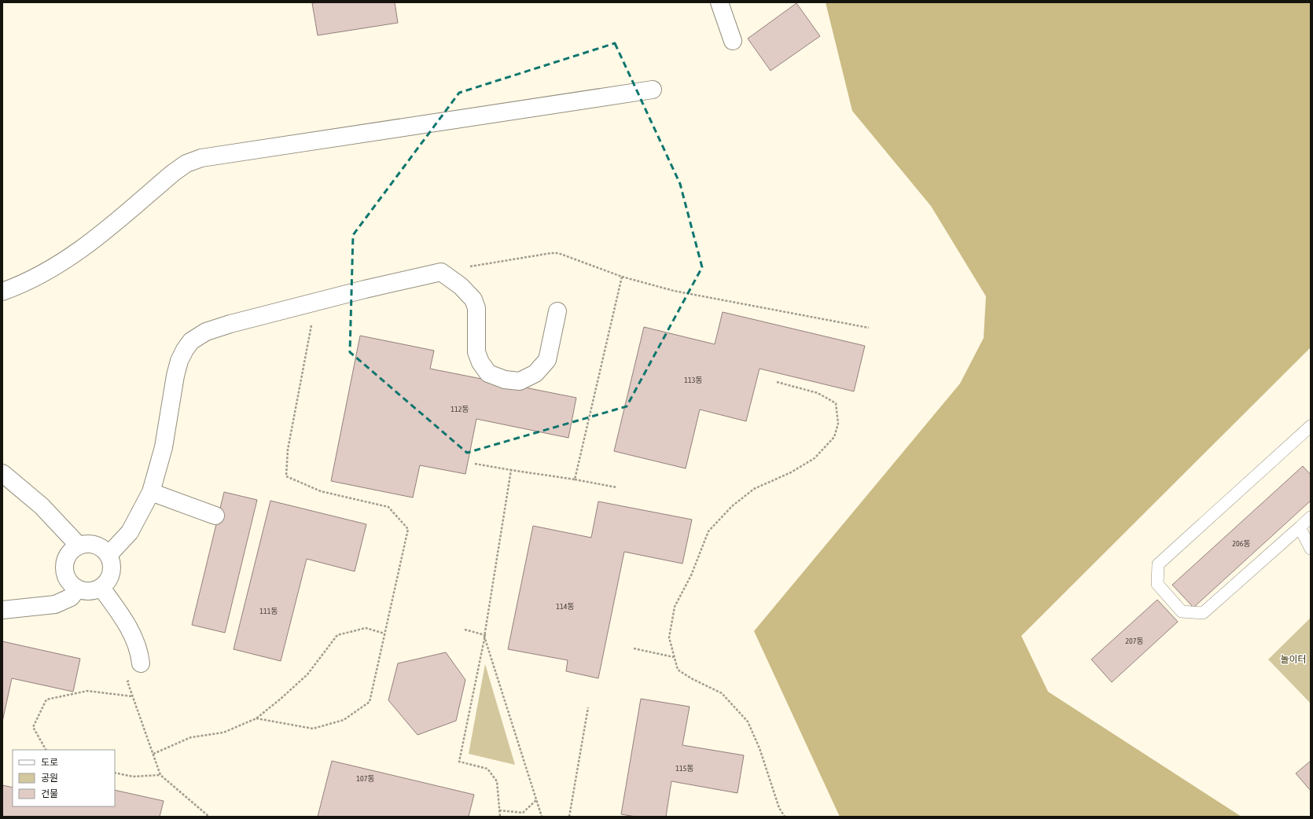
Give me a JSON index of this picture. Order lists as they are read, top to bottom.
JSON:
{
  "parks": ["놀이터"],
  "house_numbers": [
    "113동",
    "112동",
    "206동",
    "114동",
    "111동",
    "207동",
    "115동",
    "107동"
  ],
  "legend": ["도로", "공원", "건물"]
}
